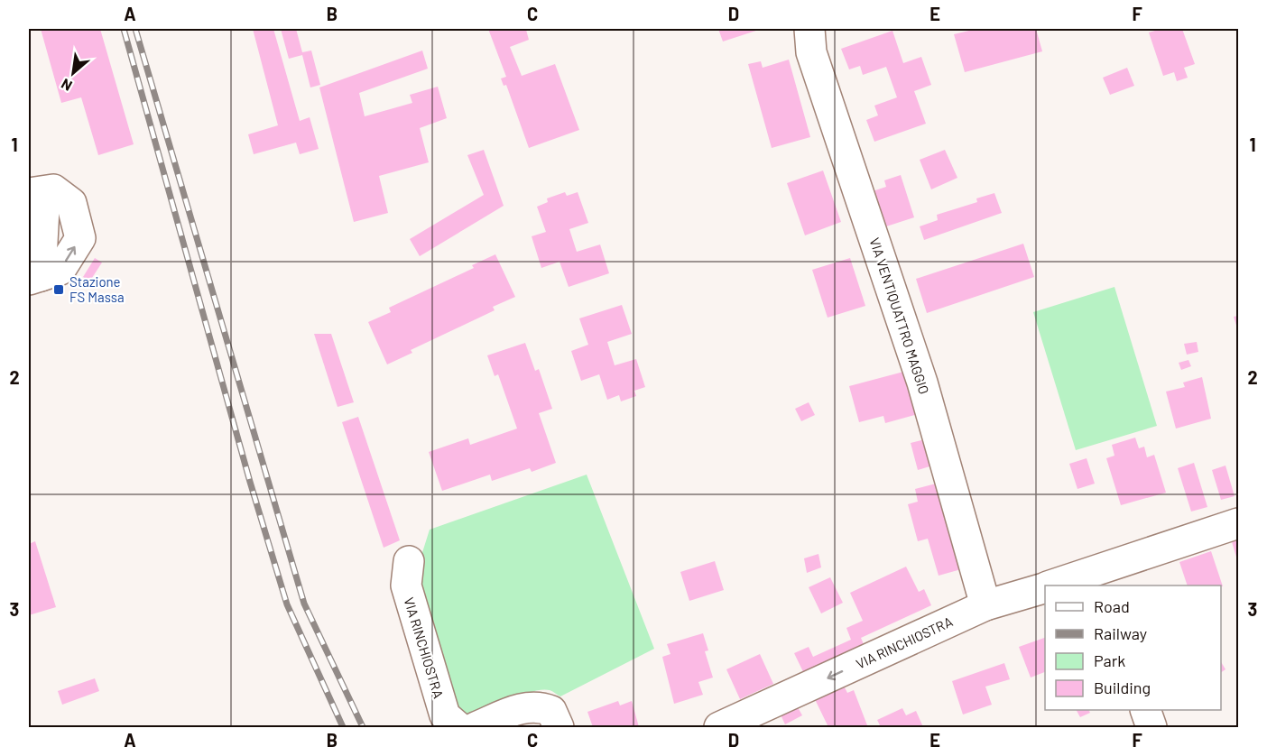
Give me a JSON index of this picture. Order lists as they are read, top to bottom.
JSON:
{
  "streets": {
    "street": ["VIA VENTIQUATTRO MAGGIO", "VIA RINCHIOSTRA"]
  },
  "crossings": [
    ["VIA VENTIQUATTRO MAGGIO", "VIA RINCHIOSTRA"]
  ],
  "places": {
    "transit": ["Stazione FS Massa"]
  },
  "legend": [
    "Road",
    "Railway",
    "Park",
    "Building"
  ],
  "north": "bottom left",
  "grid": {
    "columns": [
      "A",
      "B",
      "C",
      "D",
      "E",
      "F"
    ],
    "rows": ["1", "2", "3"]
  }
}
